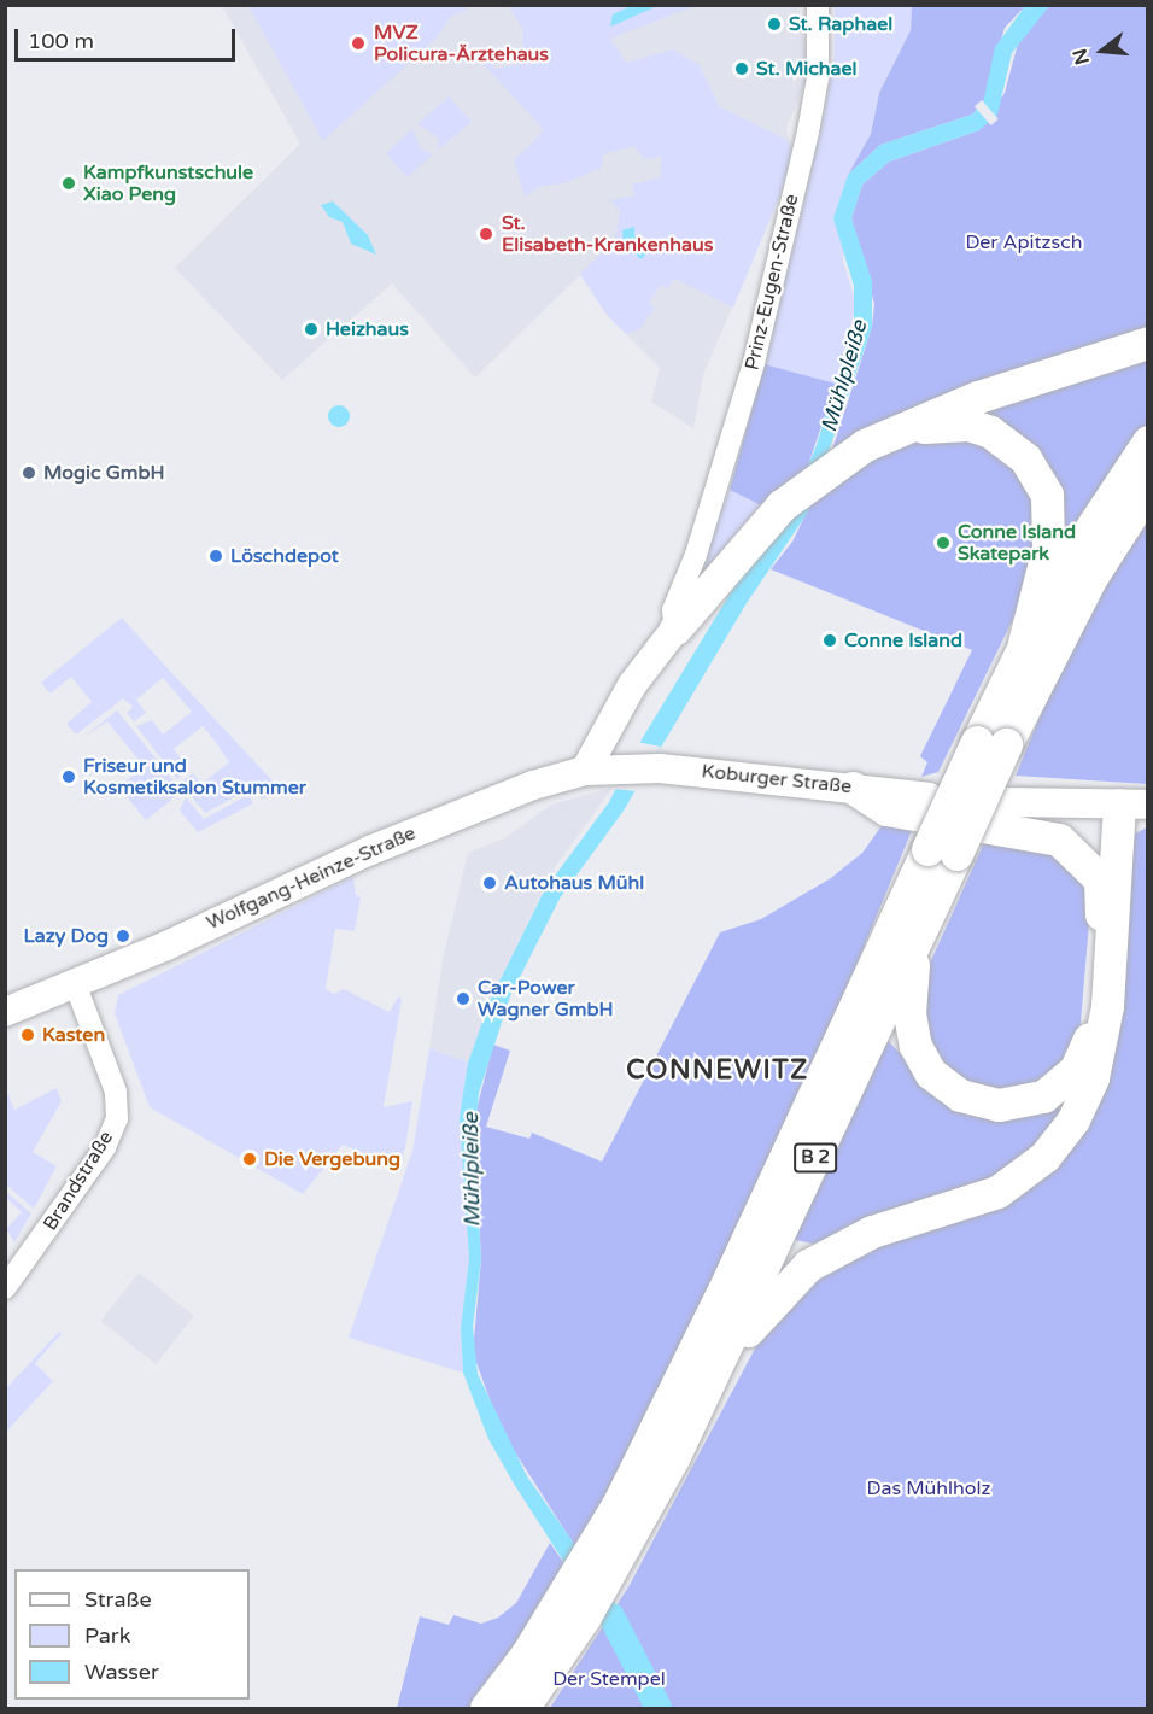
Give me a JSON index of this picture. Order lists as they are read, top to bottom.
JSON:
{
  "streets": {
    "highway": ["B 2"],
    "main road": ["Prinz-Eugen-Straße", "Koburger Straße", "Wolfgang-Heinze-Straße"],
    "street": ["Brandstraße"]
  },
  "crossings": [
    ["Prinz-Eugen-Straße", "Wolfgang-Heinze-Straße"],
    ["Koburger Straße", "Wolfgang-Heinze-Straße"],
    ["Wolfgang-Heinze-Straße", "Brandstraße"]
  ],
  "districts": ["CONNEWITZ"],
  "water": ["Mühlpleiße"],
  "parks": ["Der Apitzsch", "Das Mühlholz", "Der Stempel"],
  "places": [
    "St. Raphael",
    "MVZ Policura-Ärztehaus",
    "St. Michael",
    "Kampfkunstschule Xiao Peng",
    "St. Elisabeth-Krankenhaus",
    "Heizhaus",
    "Mogic GmbH",
    "Conne Island Skatepark",
    "Löschdepot",
    "Conne Island",
    "Friseur und Kosmetiksalon Stummer",
    "Autohaus Mühl",
    "Lazy Dog",
    "Car-Power Wagner GmbH",
    "Kasten",
    "Die Vergebung"
  ],
  "legend": ["Straße", "Park", "Wasser"],
  "scale_bar": "100 m",
  "north": "left"
}
